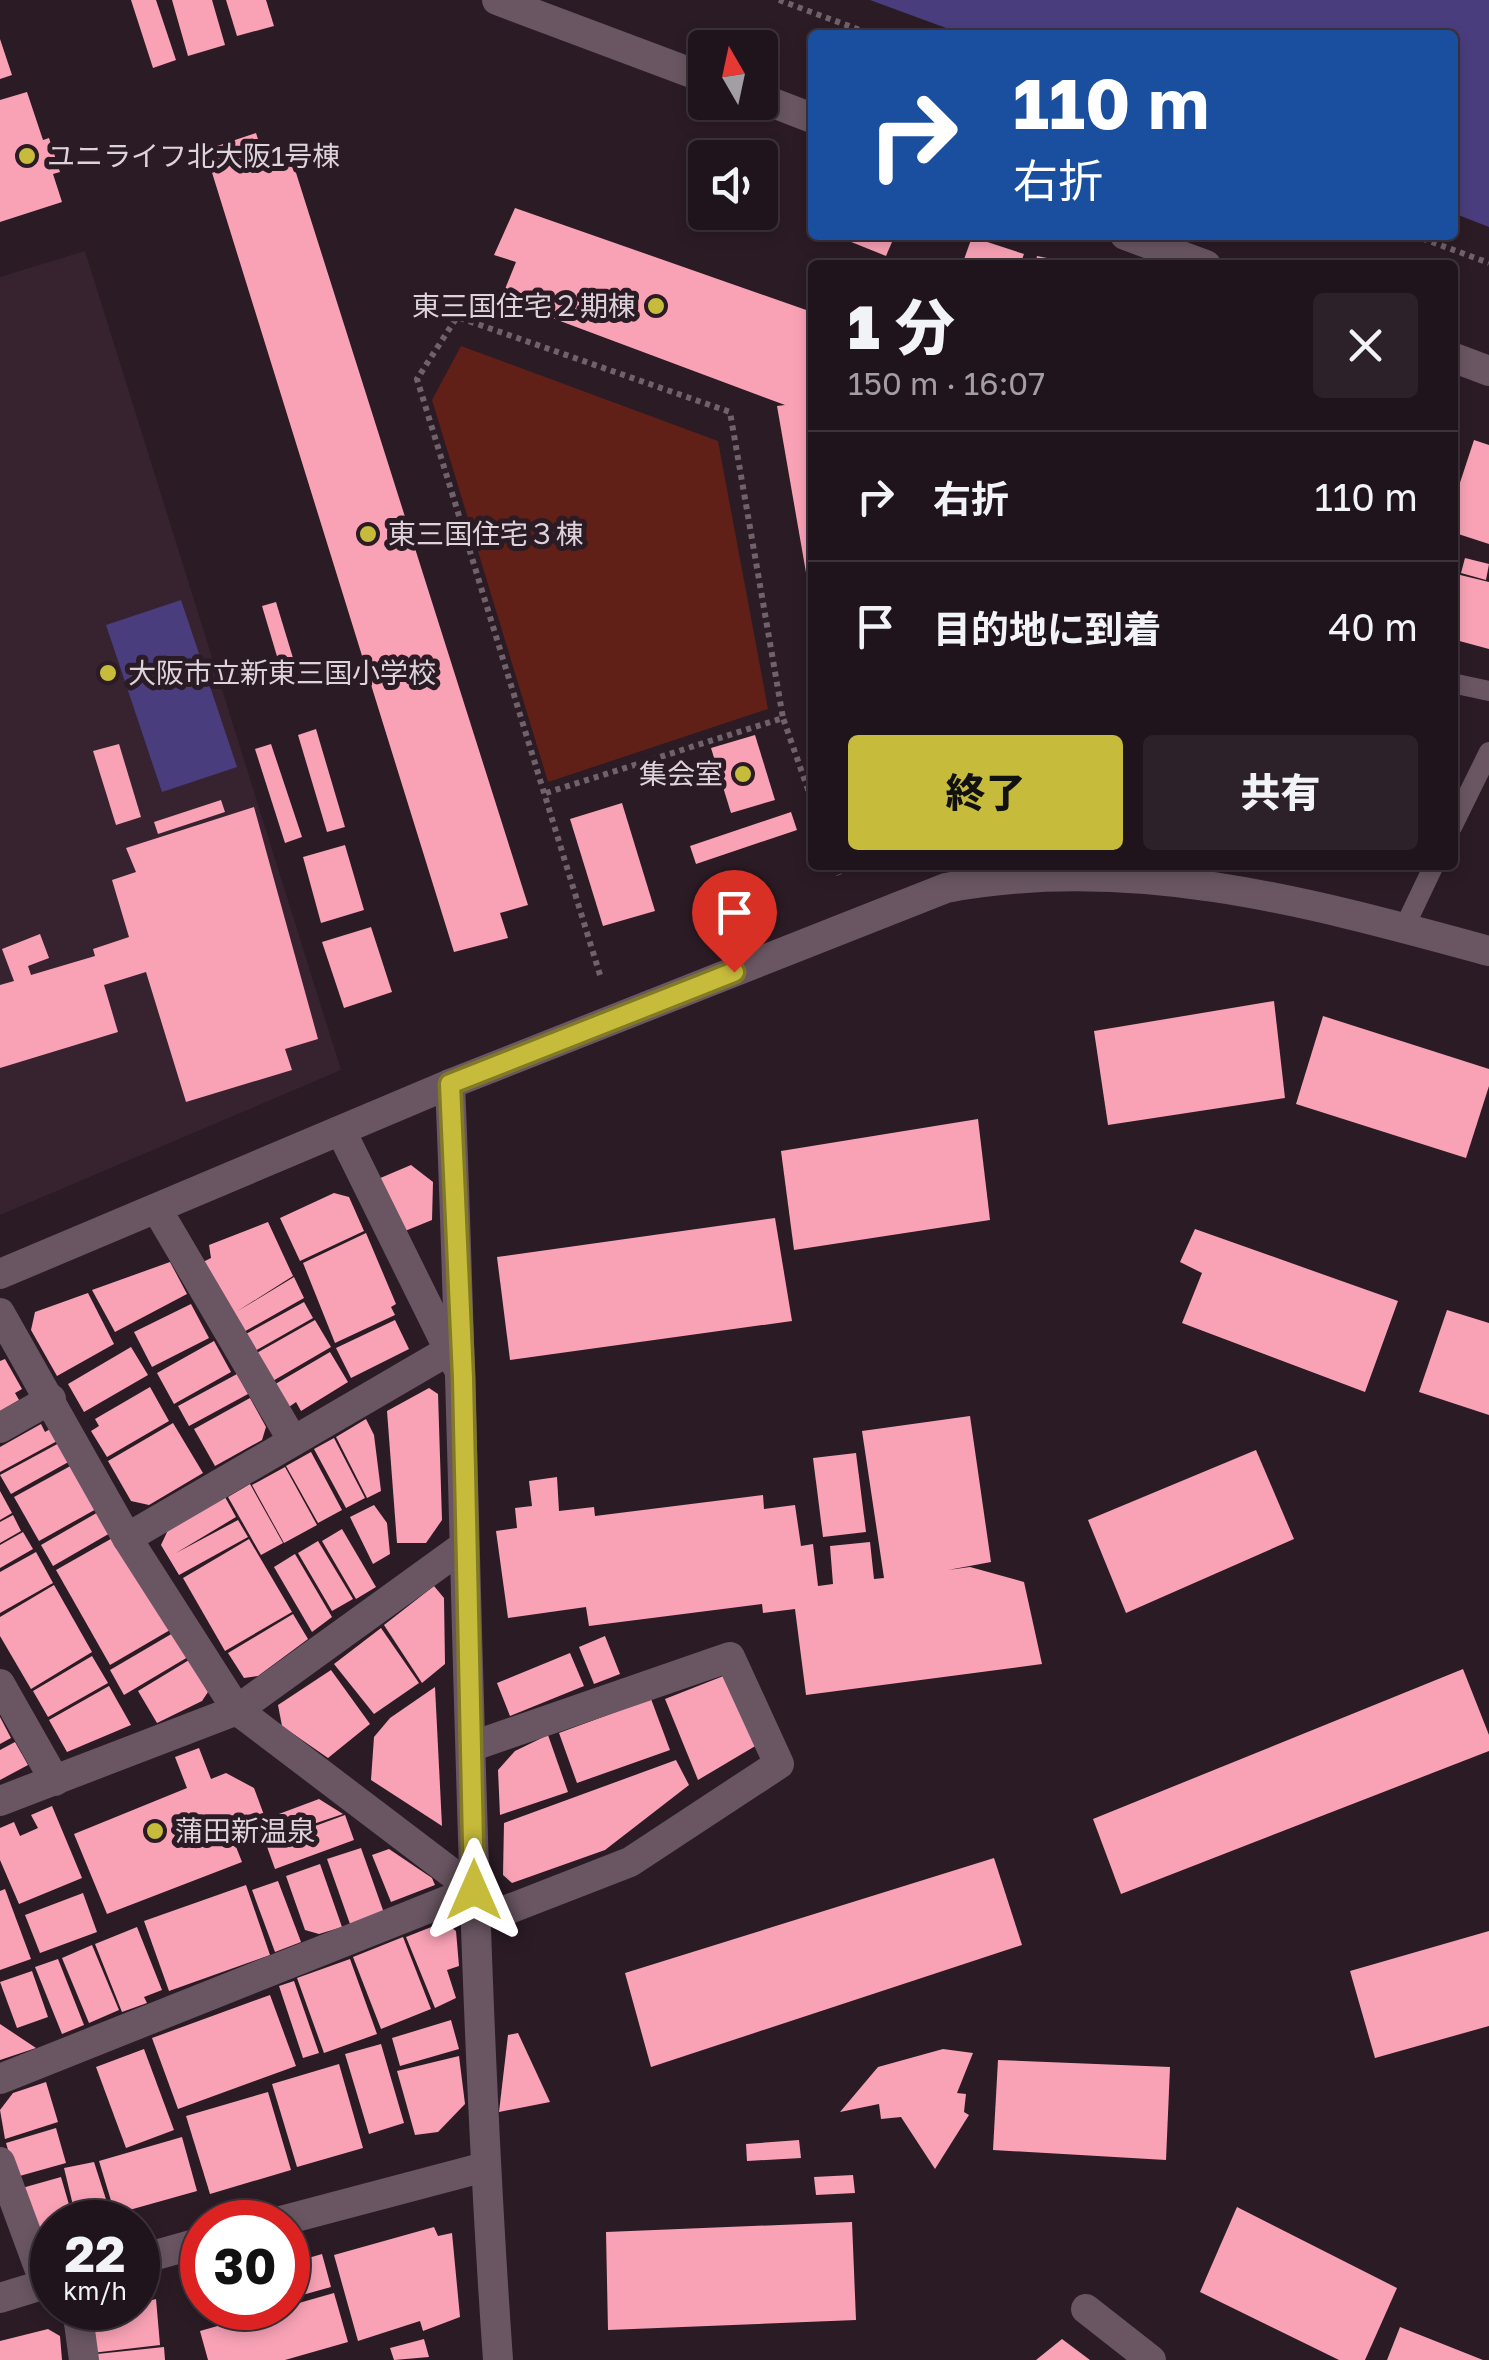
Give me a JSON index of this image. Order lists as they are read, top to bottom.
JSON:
{
  "places": [
    "ユニライフ北大阪1号棟",
    "東三国住宅２期棟",
    "東三国住宅３棟",
    "大阪市立新東三国小学校",
    "集会室",
    "蒲田新温泉"
  ],
  "north": "top",
  "page": {
    "turn": ["110 m", "右折"],
    "heading": ["1 分", "150 m · 16:07"],
    "list": [
      {
        "name": "右折",
        "value": "110 m"
      },
      {
        "name": "目的地に到着",
        "value": "40 m"
      }
    ],
    "buttons": ["終了", "共有"],
    "speed": "22 km/h",
    "limit": "30"
  }
}
